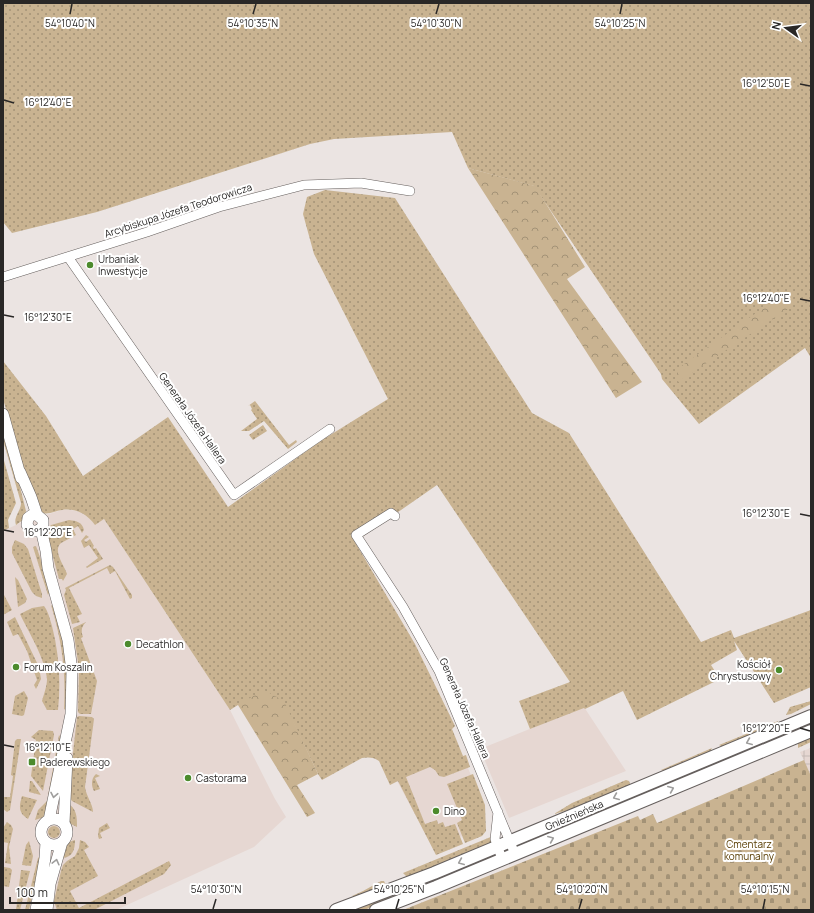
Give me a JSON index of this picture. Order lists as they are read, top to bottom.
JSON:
{
  "streets": {
    "main road": ["Gnieźnieńska"],
    "street": ["Arcybiskupa Józefa Teodorowicza", "Generała Józefa Hallera"]
  },
  "crossings": [
    ["Arcybiskupa Józefa Teodorowicza", "Generała Józefa Hallera"],
    ["Generała Józefa Hallera", "Gnieźnieńska"]
  ],
  "parks": ["Cmentarz komunalny"],
  "places": {
    "other": [
      "Urbaniak Inwestycje",
      "Decathlon",
      "Forum Koszalin",
      "Kościół Chrystusowy",
      "Castorama",
      "Dino"
    ],
    "transit": ["Paderewskiego"]
  },
  "scale_bar": "100 m",
  "north": "left",
  "coordinates": [
    "54°10'40\"N",
    "54°10'35\"N",
    "54°10'30\"N",
    "54°10'25\"N",
    "16°12'50\"E",
    "16°12'40\"E",
    "16°12'30\"E",
    "16°12'20\"E",
    "16°12'10\"E",
    "54°10'20\"N",
    "54°10'15\"N"
  ]
}
